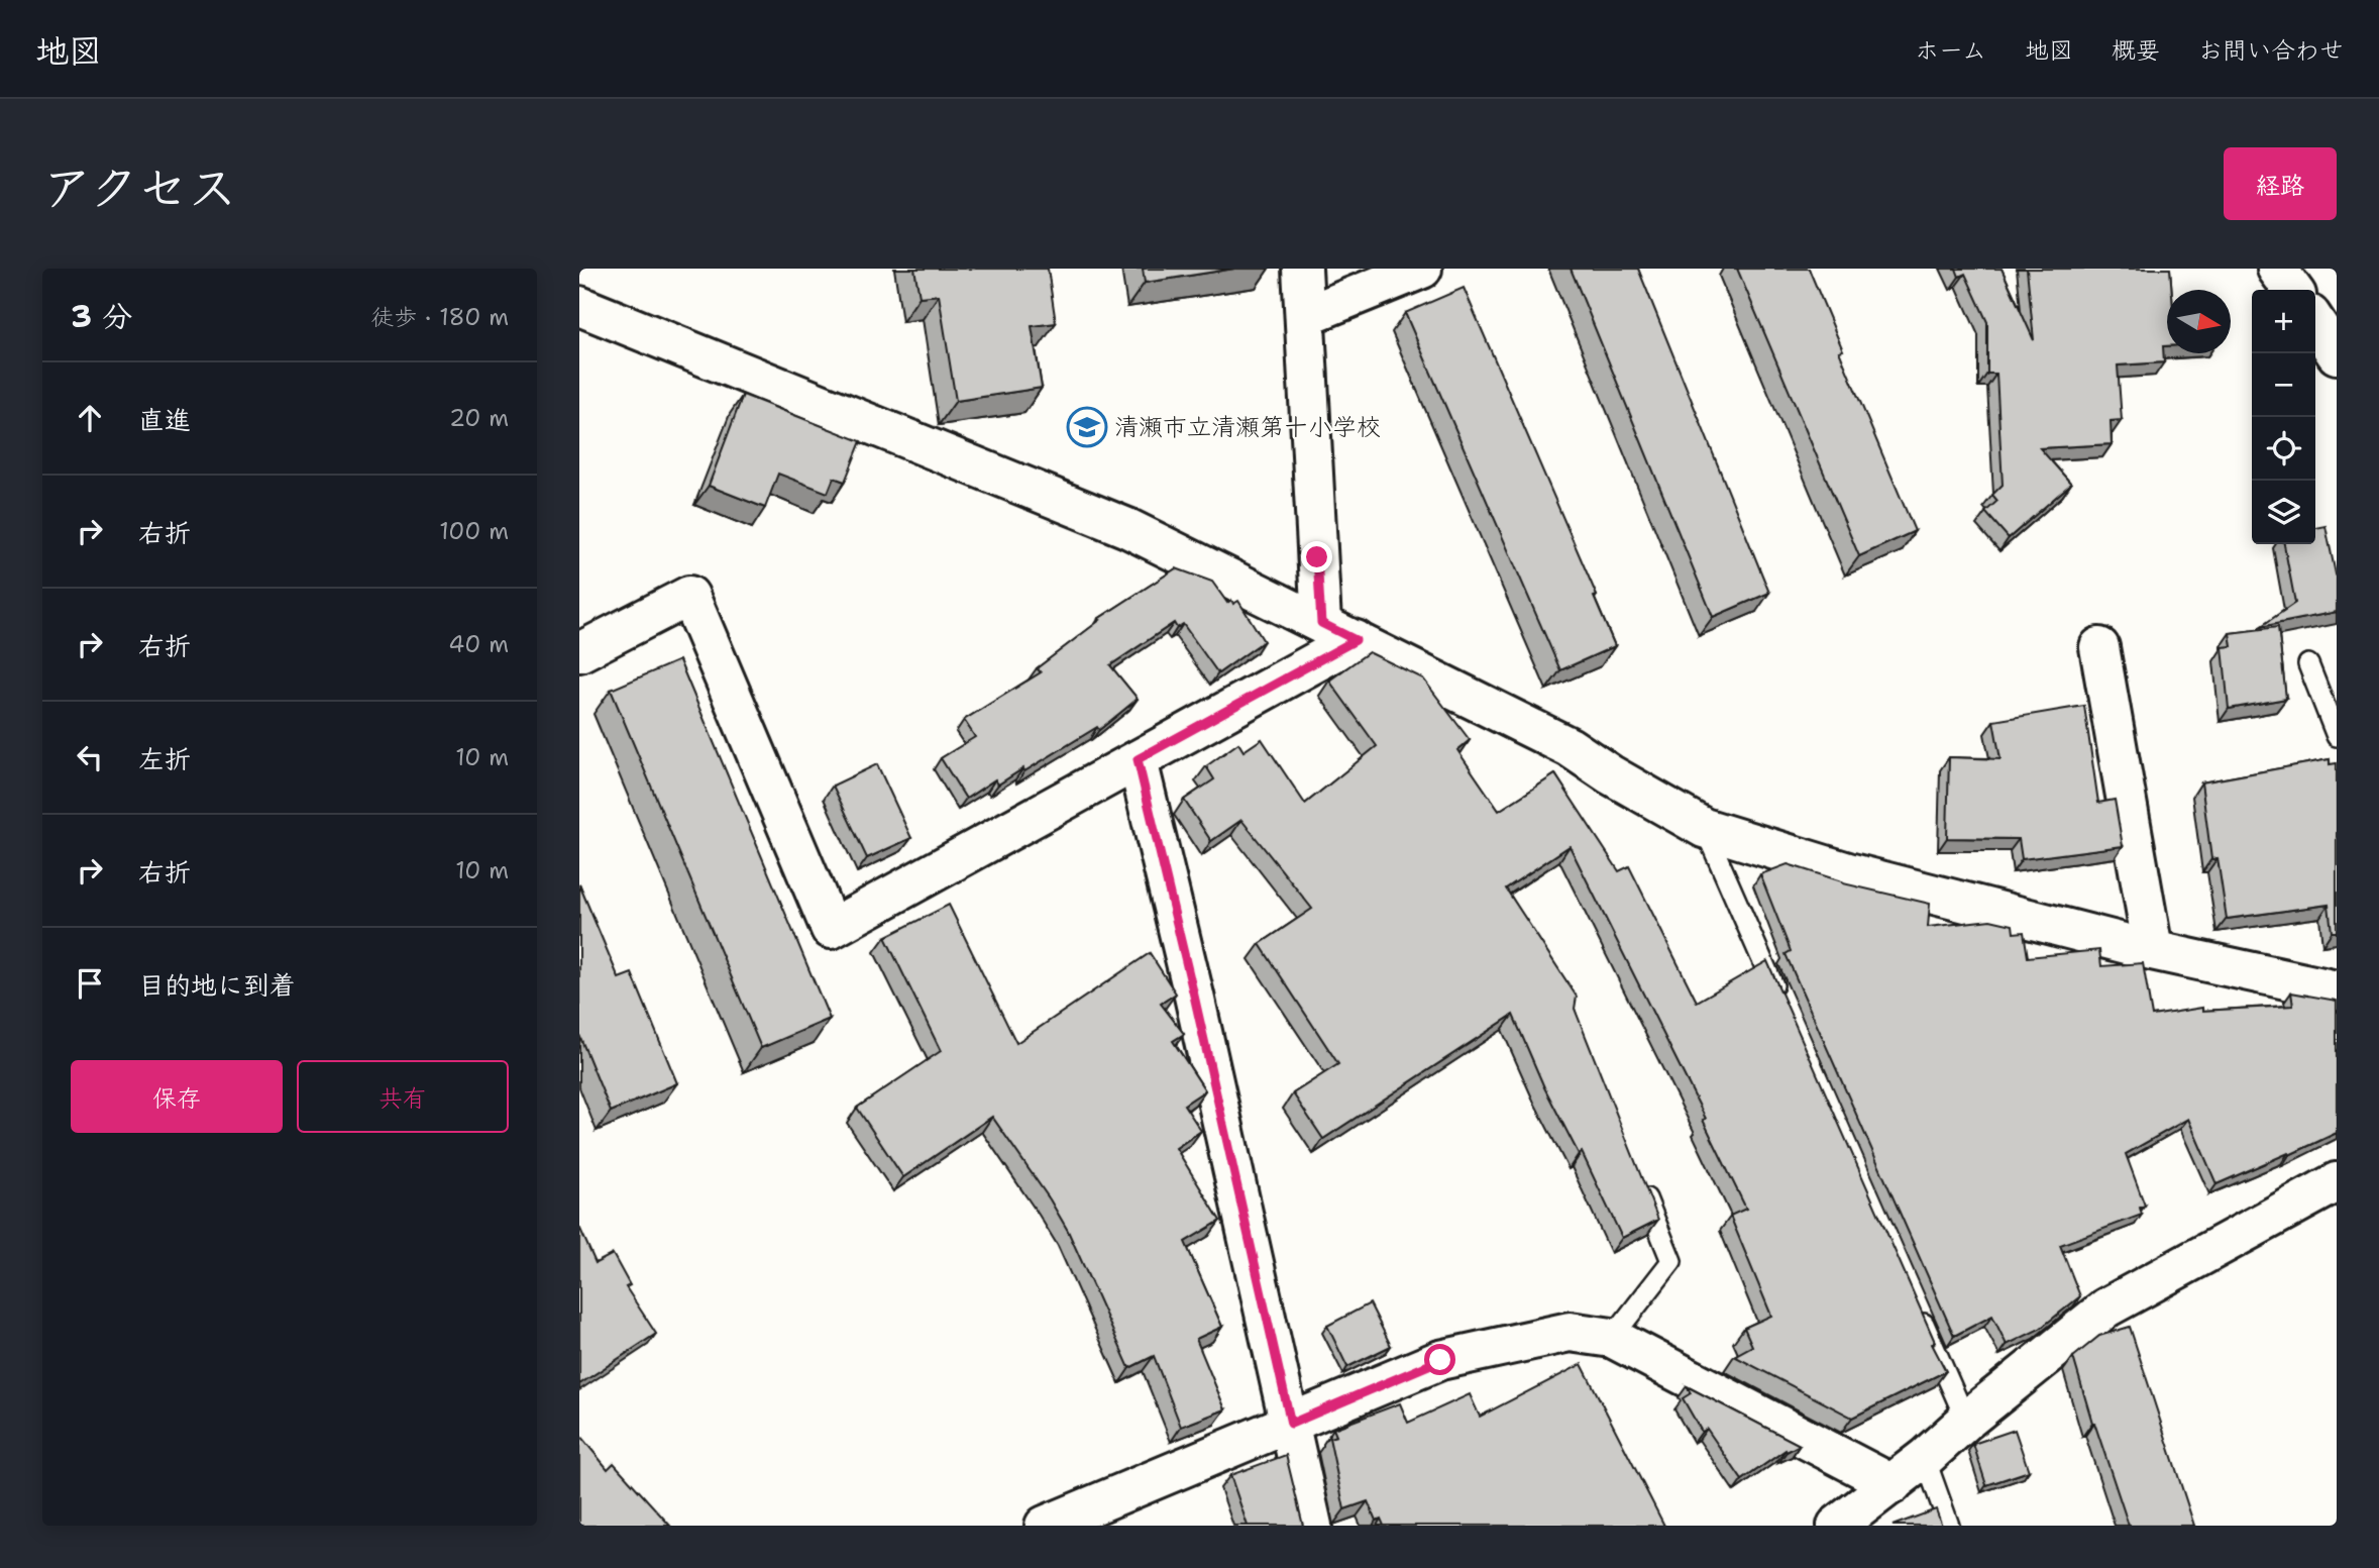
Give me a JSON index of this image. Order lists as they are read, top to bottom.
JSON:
{
  "places": {
    "school or university": ["清瀬市立清瀬第十小学校"]
  },
  "north": "right",
  "page": {
    "header": "地図",
    "nav": [
      "ホーム",
      "地図",
      "概要",
      "お問い合わせ"
    ],
    "title": "アクセス",
    "buttons": [
      "経路",
      ["保存", "共有"]
    ],
    "heading": ["3 分", "徒歩 · 180 m"],
    "map_buttons": ["+", "−"],
    "list": [
      ["直進", "20 m"],
      ["右折", "100 m"],
      ["右折", "40 m"],
      ["左折", "10 m"],
      ["右折", "10 m"],
      "目的地に到着"
    ]
  }
}
